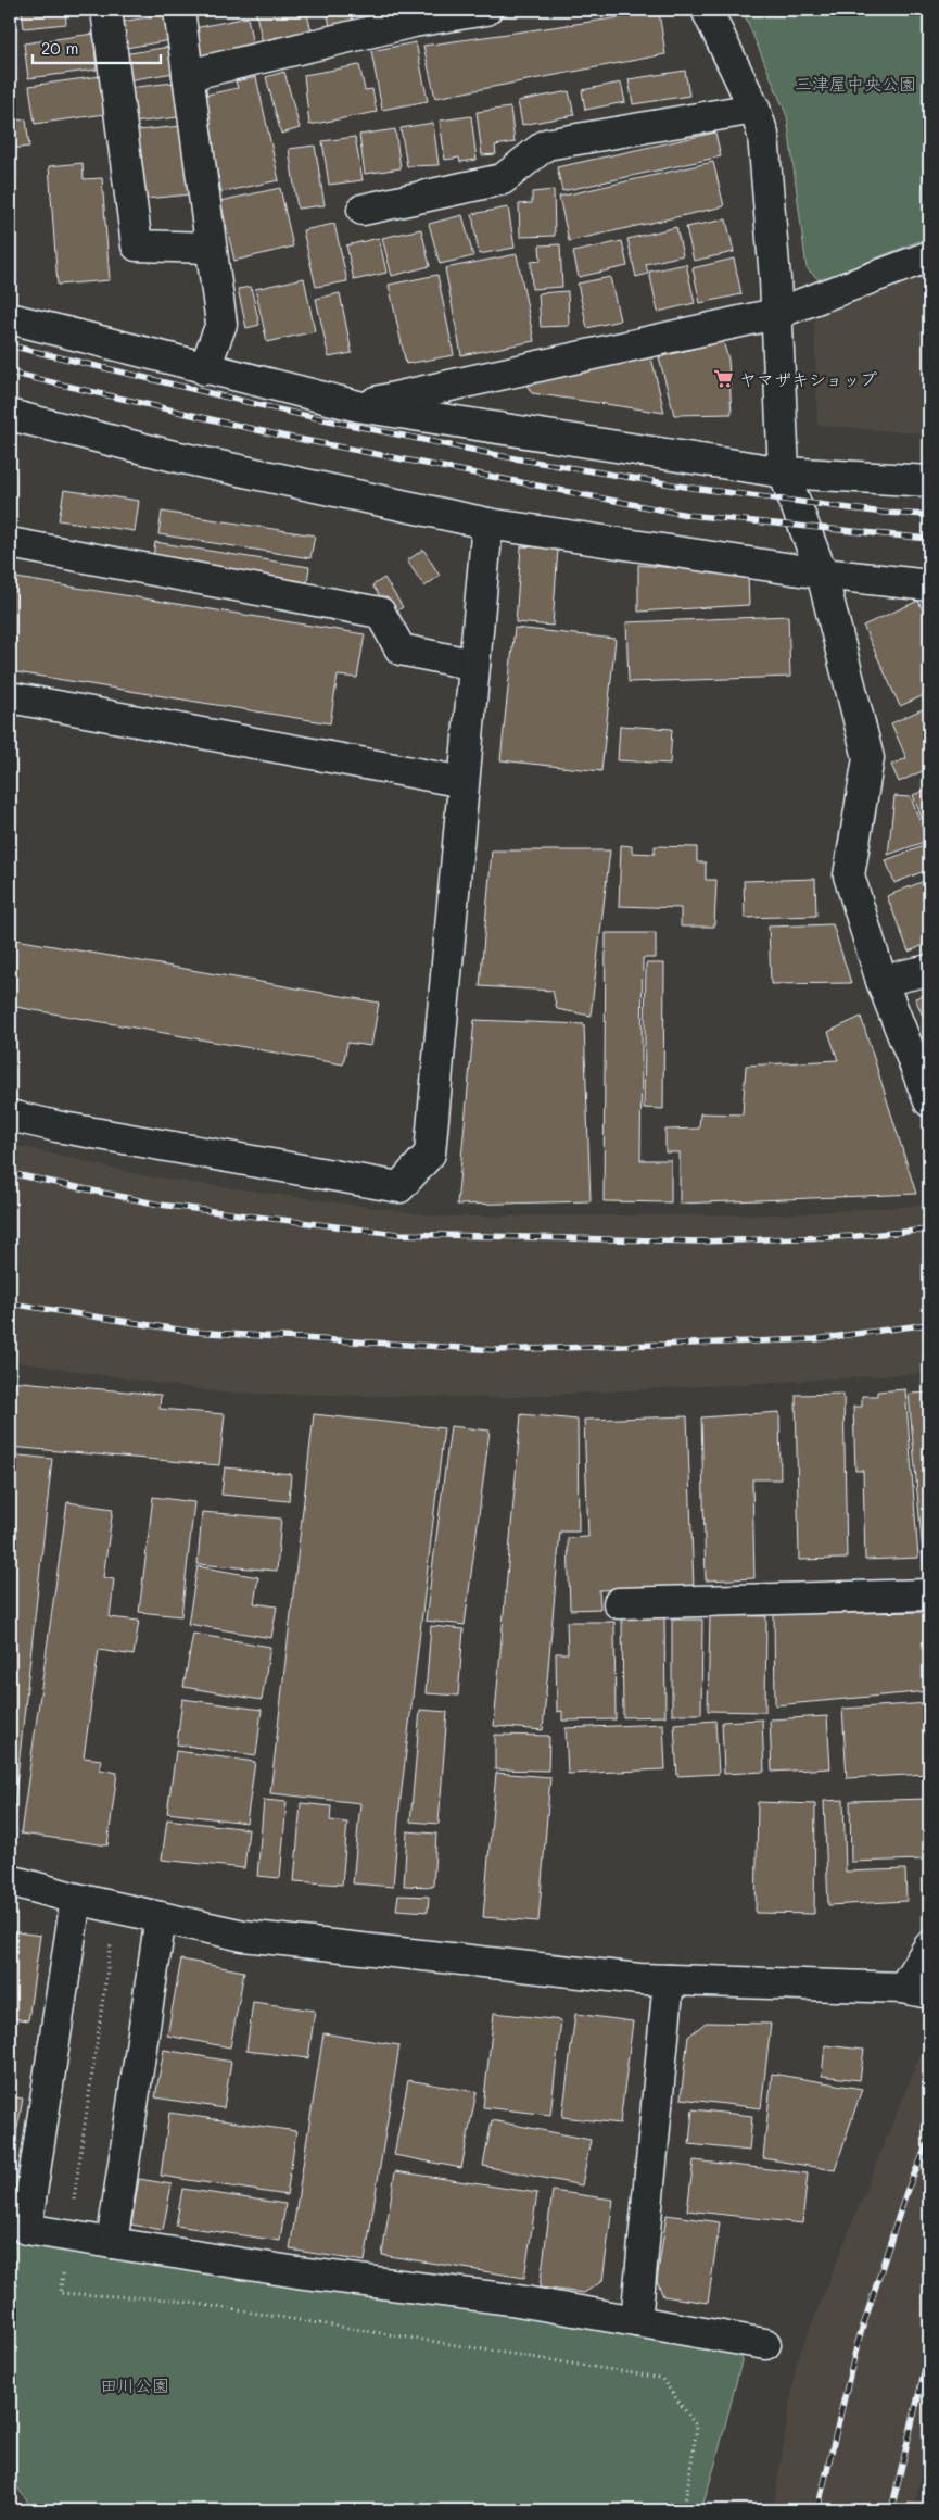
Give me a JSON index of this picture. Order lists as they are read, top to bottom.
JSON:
{
  "parks": ["三津屋中央公園", "田川公園"],
  "places": {
    "supermarket": ["ヤマザキショップ"]
  },
  "scale_bar": "20 m"
}
